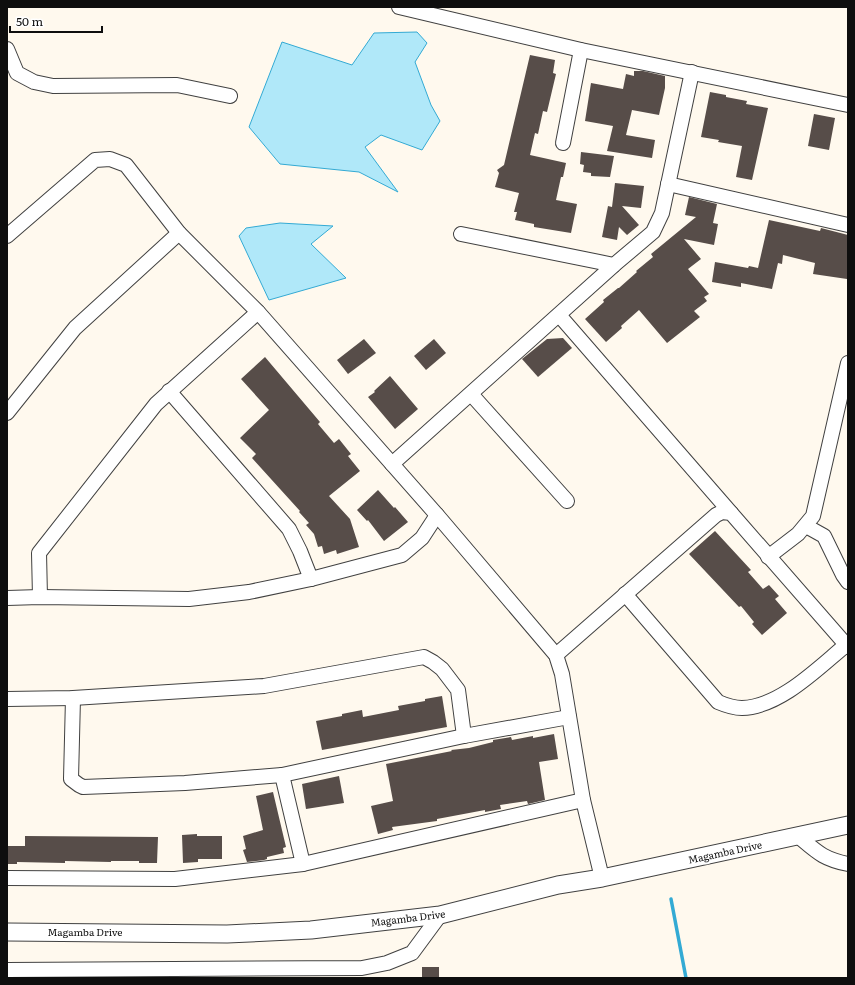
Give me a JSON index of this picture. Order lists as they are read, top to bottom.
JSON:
{
  "streets": {
    "street": ["Magamba Drive"]
  },
  "scale_bar": "50 m"
}
